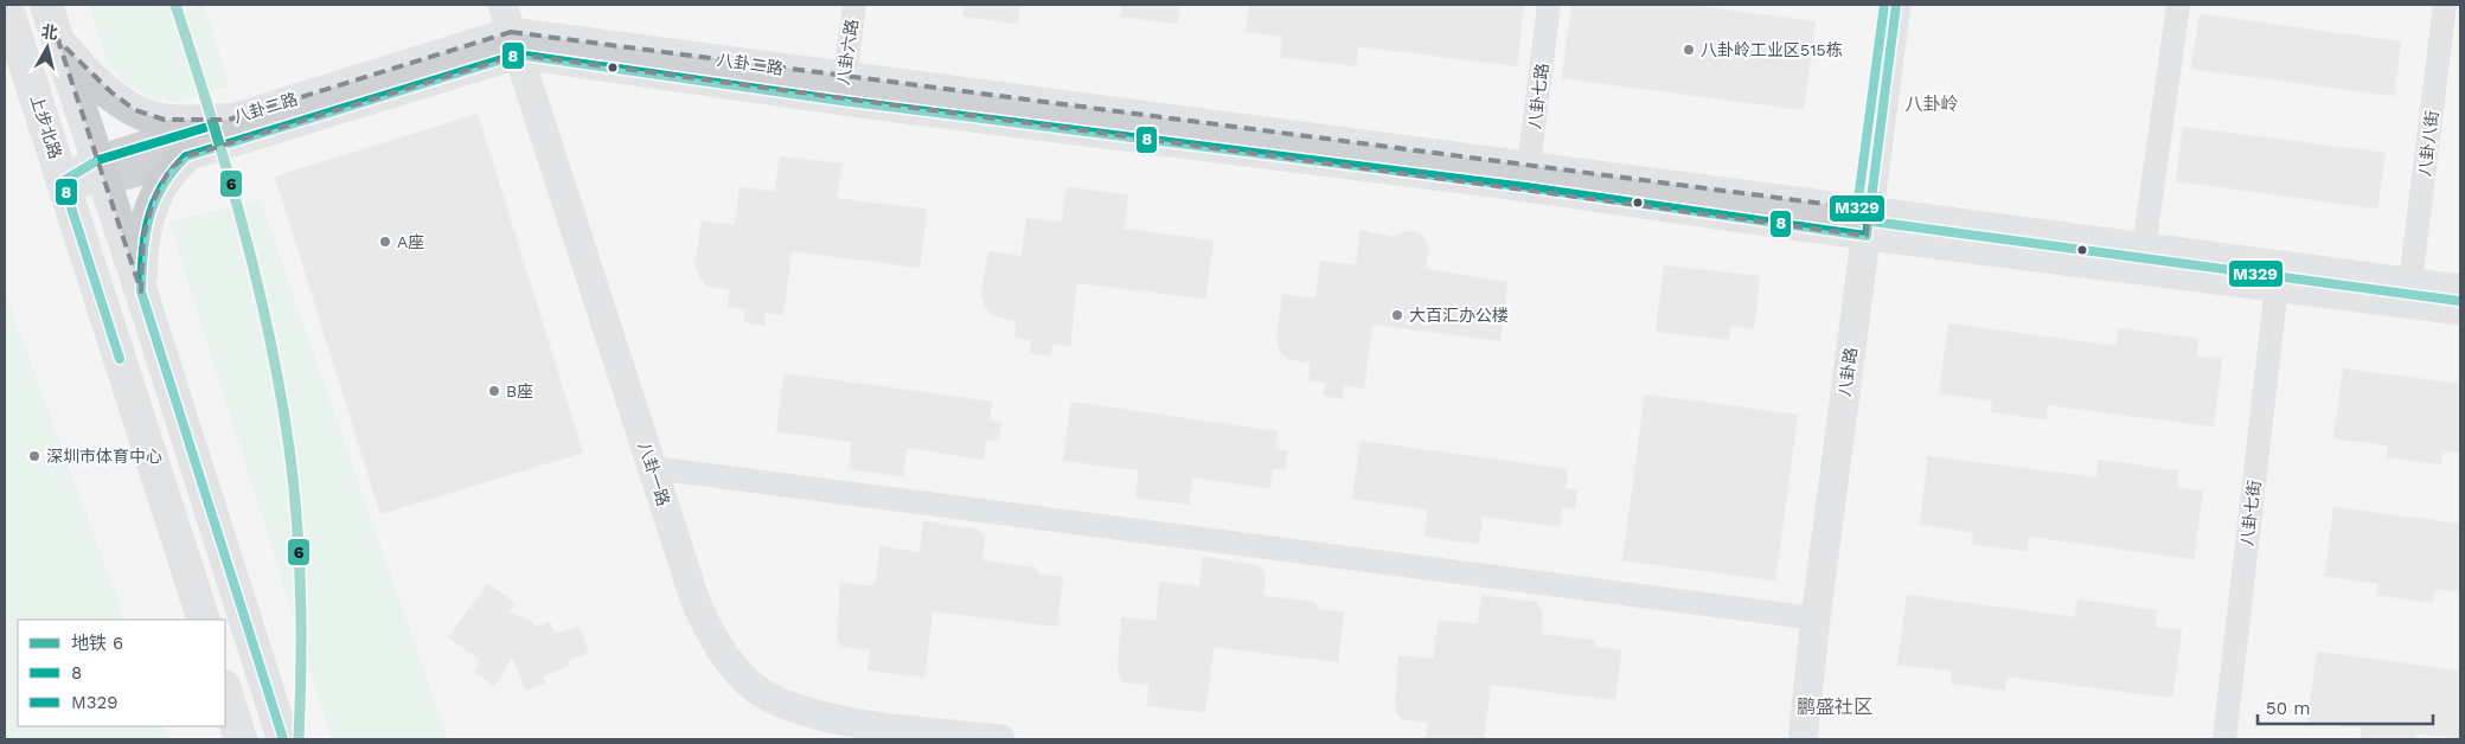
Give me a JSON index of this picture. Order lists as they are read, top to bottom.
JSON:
{
  "streets": {
    "main road": ["上步北路"],
    "street": [
      "八卦六路",
      "八卦二路",
      "八卦七路",
      "八卦八街",
      "八卦路",
      "八卦一路",
      "八卦七街"
    ]
  },
  "crossings": [
    ["八卦六路", "八卦二路"],
    ["八卦二路", "八卦七路"],
    ["八卦二路", "上步北路"],
    ["八卦二路", "八卦八街"],
    ["八卦二路", "八卦路"],
    ["八卦二路", "八卦一路"],
    ["八卦二路", "八卦七街"]
  ],
  "districts": ["八卦岭", "鹏盛社区"],
  "places": [
    "八卦岭工业区515栋",
    "A座",
    "大百汇办公楼",
    "B座",
    "深圳市体育中心"
  ],
  "lines": ["metro line 6", "transit line 8", "transit line M329"],
  "legend": ["地铁 6", "8", "M329"],
  "scale_bar": "50 m",
  "north": "top"
}
